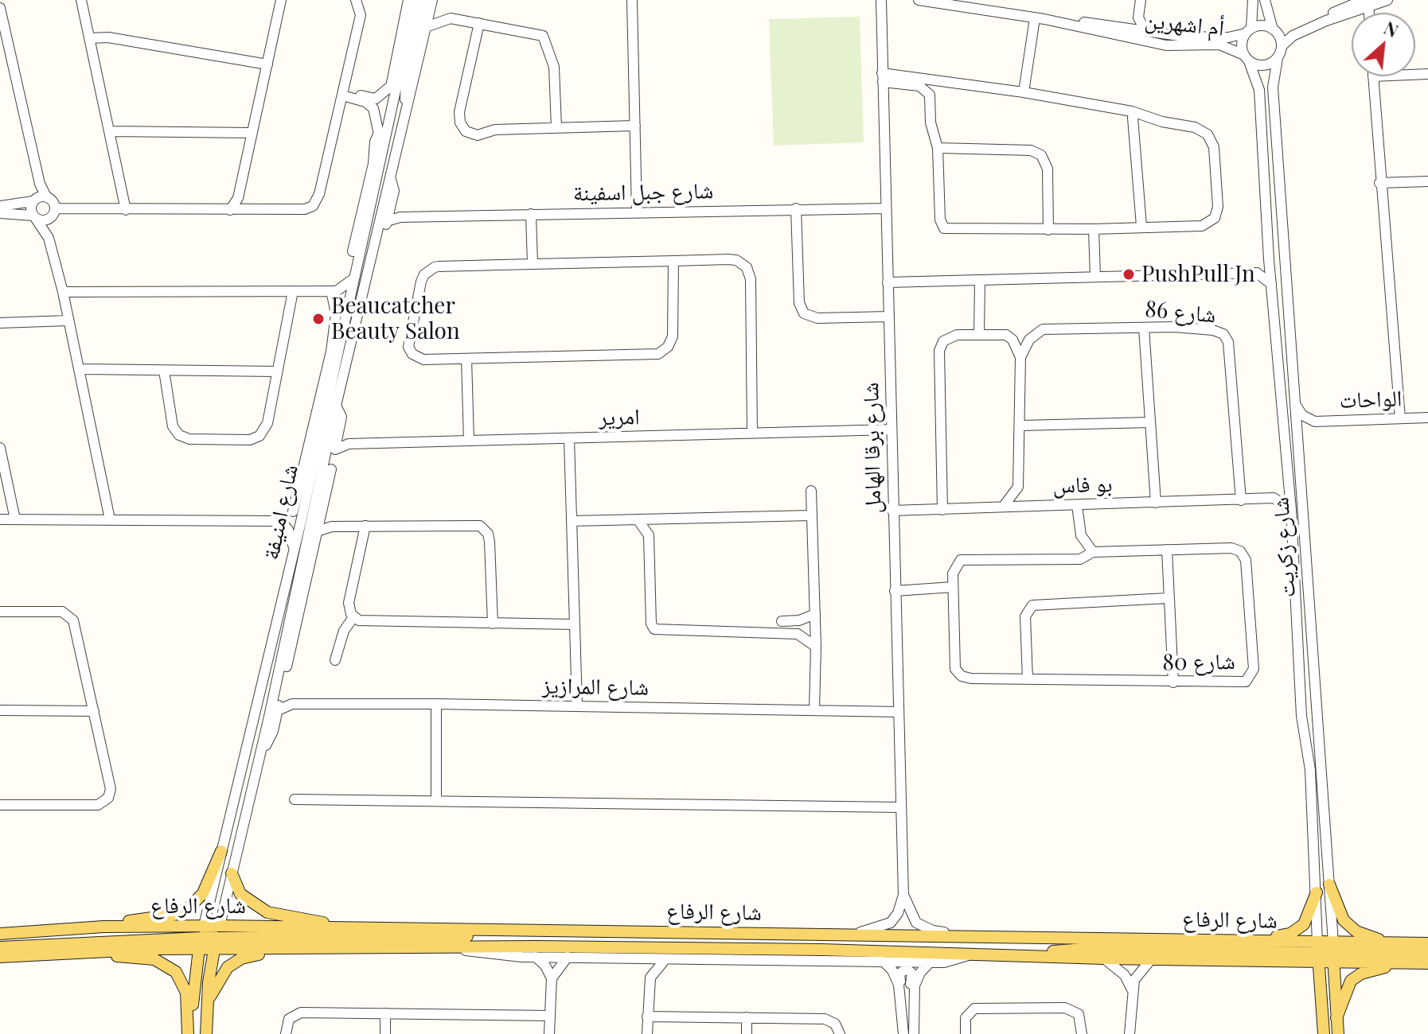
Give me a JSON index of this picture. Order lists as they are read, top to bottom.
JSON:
{
  "streets": {
    "main road": ["شارع امنيفة", "شارع زكريت", "شارع الرفاع"],
    "street": [
      "أم اشهرين",
      "شارع جبل اسفينة",
      "شارع 86",
      "الواحات",
      "امرير",
      "شارع برقا الهامل",
      "بو فاس",
      "شارع 80",
      "شارع المرازيز"
    ]
  },
  "crossings": [
    ["أم اشهرين", "شارع زكريت"],
    ["شارع جبل اسفينة", "شارع برقا الهامل"],
    ["شارع 86", "بو فاس"],
    ["الواحات", "شارع زكريت"],
    ["امرير", "شارع برقا الهامل"],
    ["شارع برقا الهامل", "بو فاس"],
    ["شارع برقا الهامل", "شارع المرازيز"],
    ["شارع برقا الهامل", "شارع الرفاع"],
    ["شارع امنيفة", "شارع الرفاع"],
    ["شارع زكريت", "شارع الرفاع"]
  ],
  "places": ["PushPull Jn", "Beaucatcher Beauty Salon"],
  "north": "top right"
}
